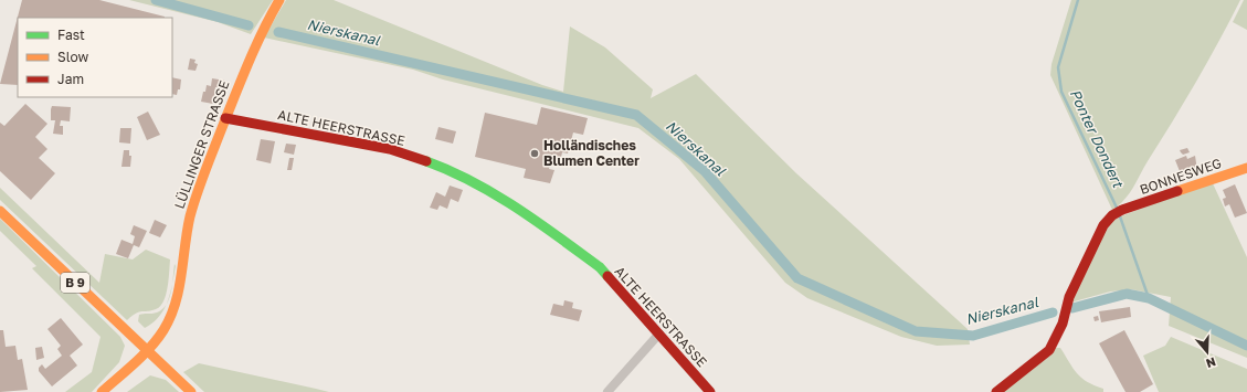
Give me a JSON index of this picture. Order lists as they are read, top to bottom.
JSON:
{
  "streets": {
    "street": [
      "ALTE HEERSTRASSE",
      "LÜLLINGER STRASSE",
      "BONNESWEG",
      "B 9"
    ]
  },
  "crossings": [
    ["ALTE HEERSTRASSE", "LÜLLINGER STRASSE"],
    ["LÜLLINGER STRASSE", "B 9"]
  ],
  "water": ["Nierskanal", "Ponter Dondert"],
  "places": ["Holländisches Blumen Center"],
  "legend": ["Fast", "Slow", "Jam"],
  "north": "bottom"
}
